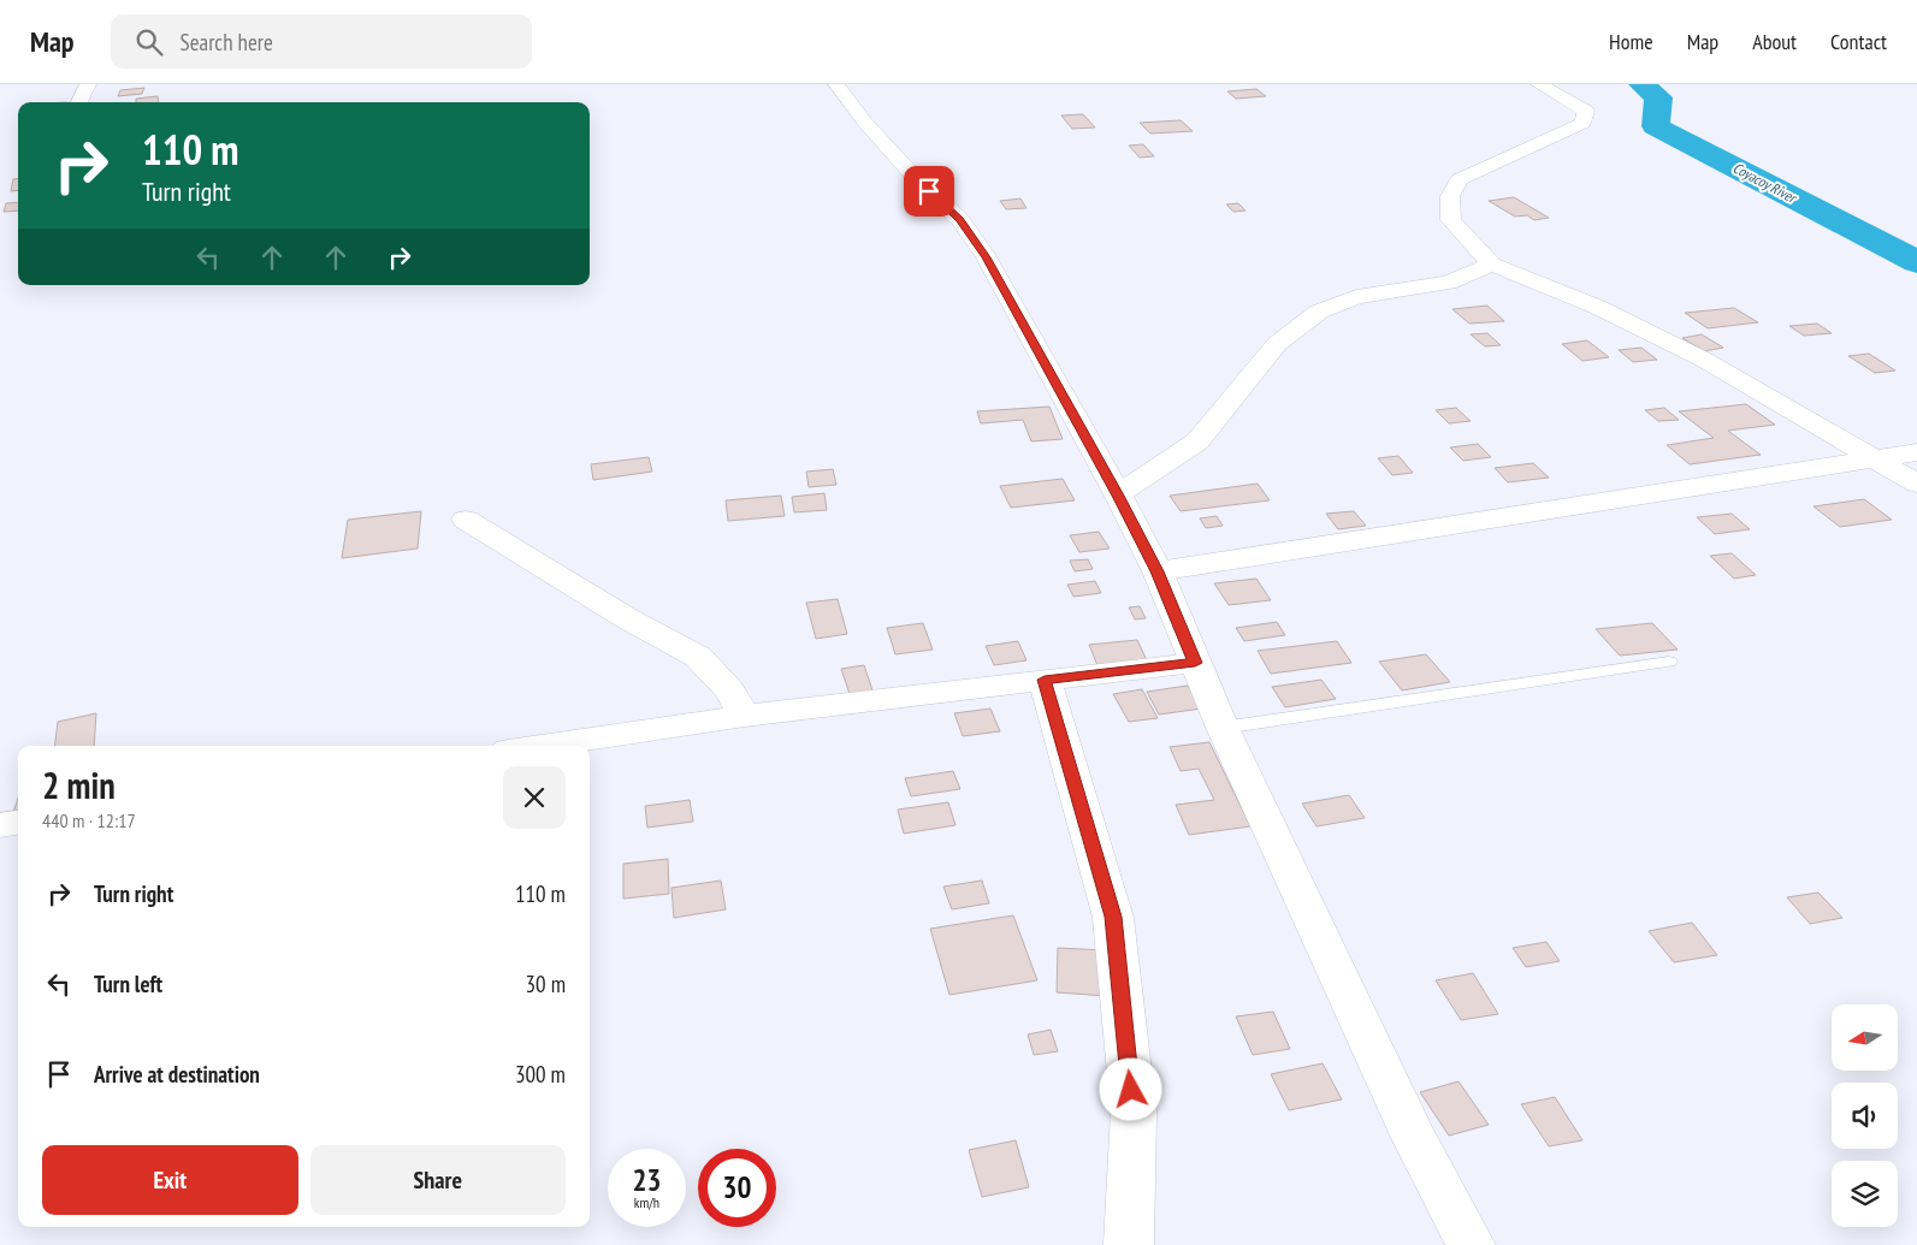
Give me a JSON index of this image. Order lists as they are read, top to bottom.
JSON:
{
  "water": ["Coyacoy River"],
  "north": "left",
  "page": {
    "header": "Map",
    "search": "Search here",
    "nav": [
      "Home",
      "Map",
      "About",
      "Contact"
    ],
    "turn": ["110 m", "Turn right"],
    "heading": ["2 min", "440 m · 12:17"],
    "list": [
      {
        "name": "Turn right",
        "value": "110 m"
      },
      {
        "name": "Turn left",
        "value": "30 m"
      },
      {
        "name": "Arrive at destination",
        "value": "300 m"
      }
    ],
    "buttons": ["Exit", "Share"],
    "speed": "23 km/h",
    "limit": "30"
  }
}
